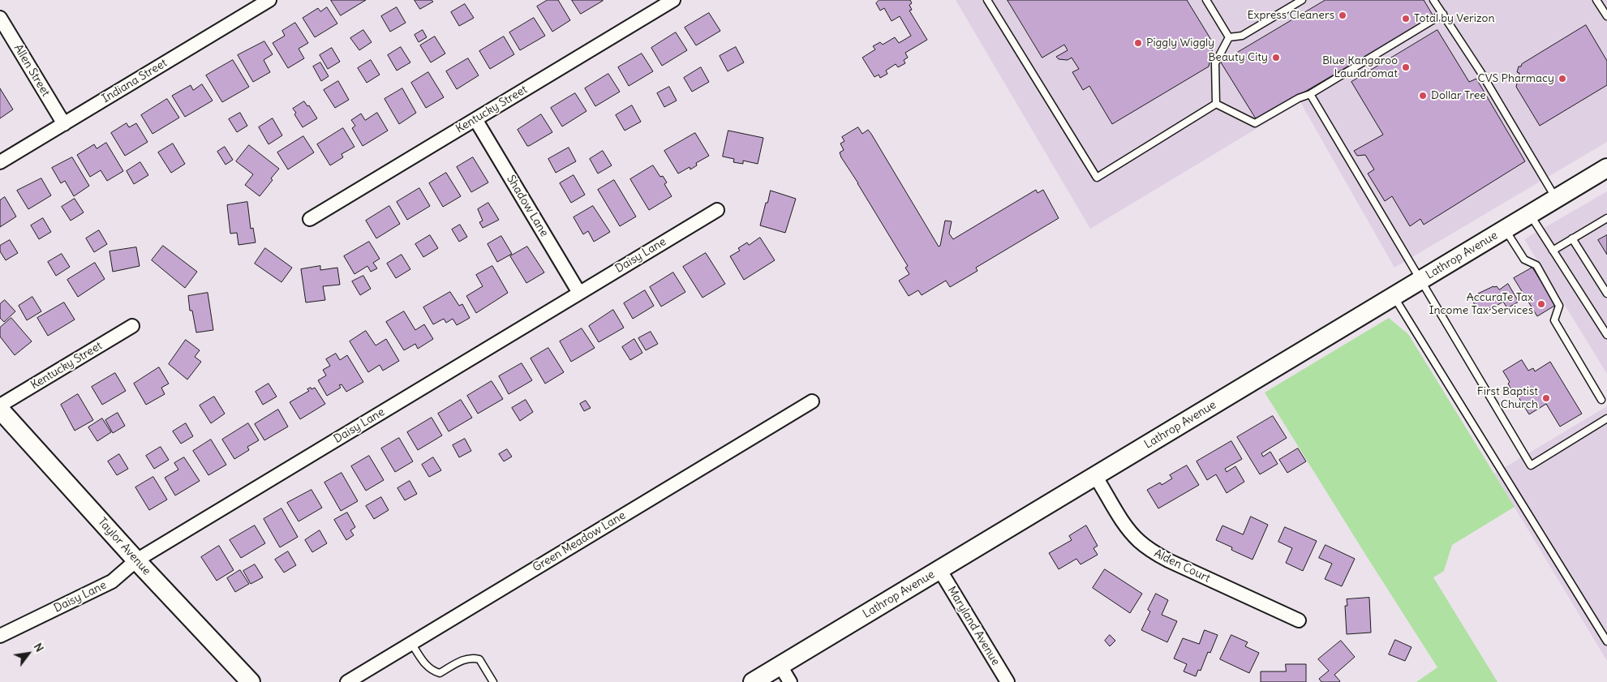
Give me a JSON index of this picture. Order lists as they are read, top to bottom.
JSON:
{
  "streets": {
    "street": [
      "Allen Street",
      "Indiana Street",
      "Kentucky Street",
      "Shadow Lane",
      "Daisy Lane",
      "Lathrop Avenue",
      "Green Meadow Lane",
      "Taylor Avenue",
      "Alden Court",
      "Maryland Avenue"
    ]
  },
  "crossings": [
    ["Allen Street", "Indiana Street"],
    ["Kentucky Street", "Shadow Lane"],
    ["Shadow Lane", "Daisy Lane"],
    ["Daisy Lane", "Taylor Avenue"],
    ["Lathrop Avenue", "Alden Court"],
    ["Lathrop Avenue", "Maryland Avenue"]
  ],
  "places": [
    "Express Cleaners",
    "Total by Verizon",
    "Piggly Wiggly",
    "Beauty City",
    "Blue Kangaroo Laundromat",
    "CVS Pharmacy",
    "Dollar Tree",
    "AccuraTe Tax Income Tax Services",
    "First Baptist Church"
  ],
  "north": "top right"
}
